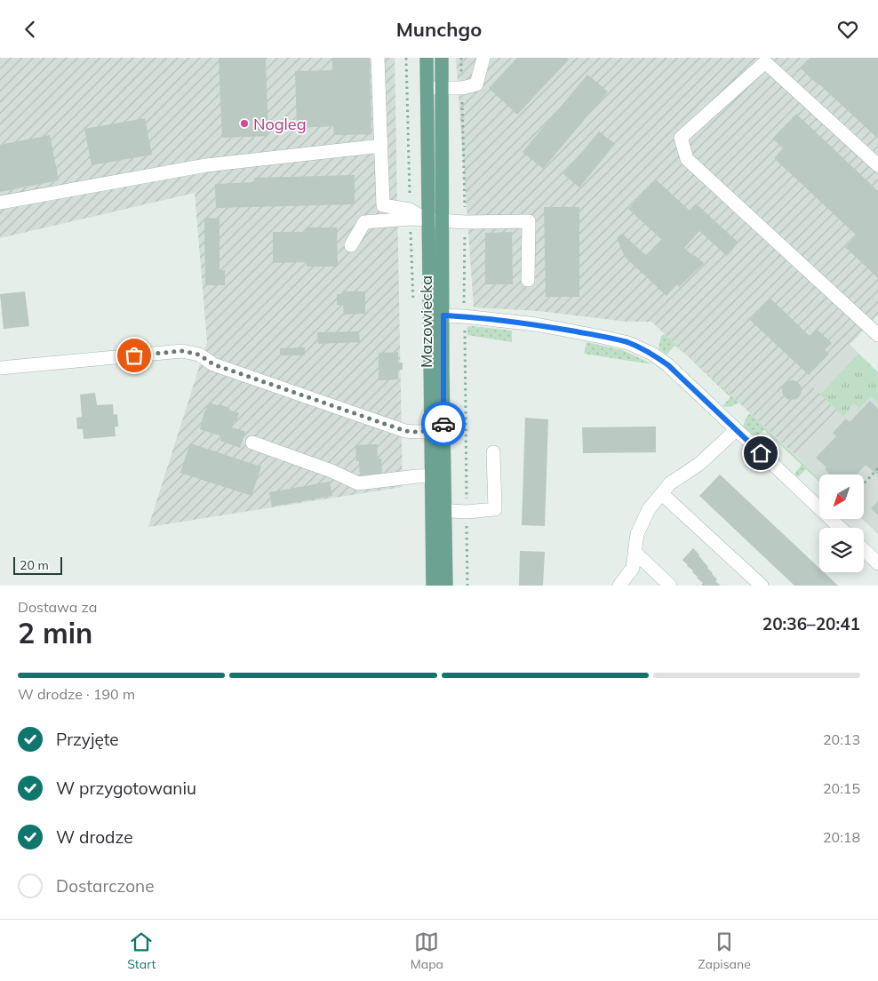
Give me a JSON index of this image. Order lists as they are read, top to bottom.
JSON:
{
  "streets": {
    "main road": ["Mazowiecka"]
  },
  "places": ["Nogleg"],
  "scale_bar": "20 m",
  "north": "bottom left",
  "page": {
    "header": "Munchgo",
    "scale": "20 m",
    "heading": ["2 min", "Dostawa za", "20:36–20:41"],
    "bar": "W drodze · 190 m",
    "list": [
      ["Przyjęte", "20:13"],
      ["W przygotowaniu", "20:15"],
      ["W drodze", "20:18"],
      "Dostarczone"
    ],
    "tabs": ["Start", "Mapa", "Zapisane"]
  }
}
